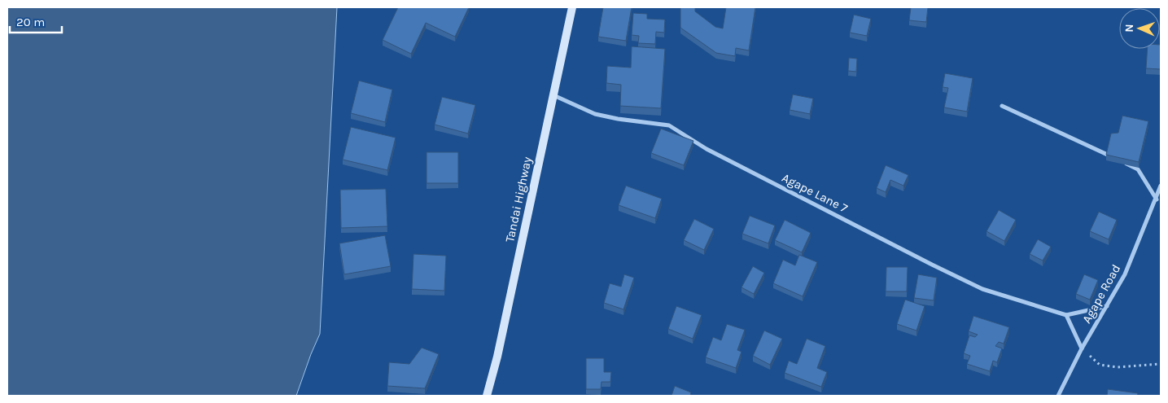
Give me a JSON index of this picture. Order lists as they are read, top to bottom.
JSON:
{
  "streets": {
    "main road": ["Tandai Highway"],
    "street": ["Agape Lane 7", "Agape Road"]
  },
  "crossings": [
    ["Agape Lane 7", "Tandai Highway"],
    ["Agape Lane 7", "Agape Road"]
  ],
  "scale_bar": "20 m",
  "north": "left"
}
